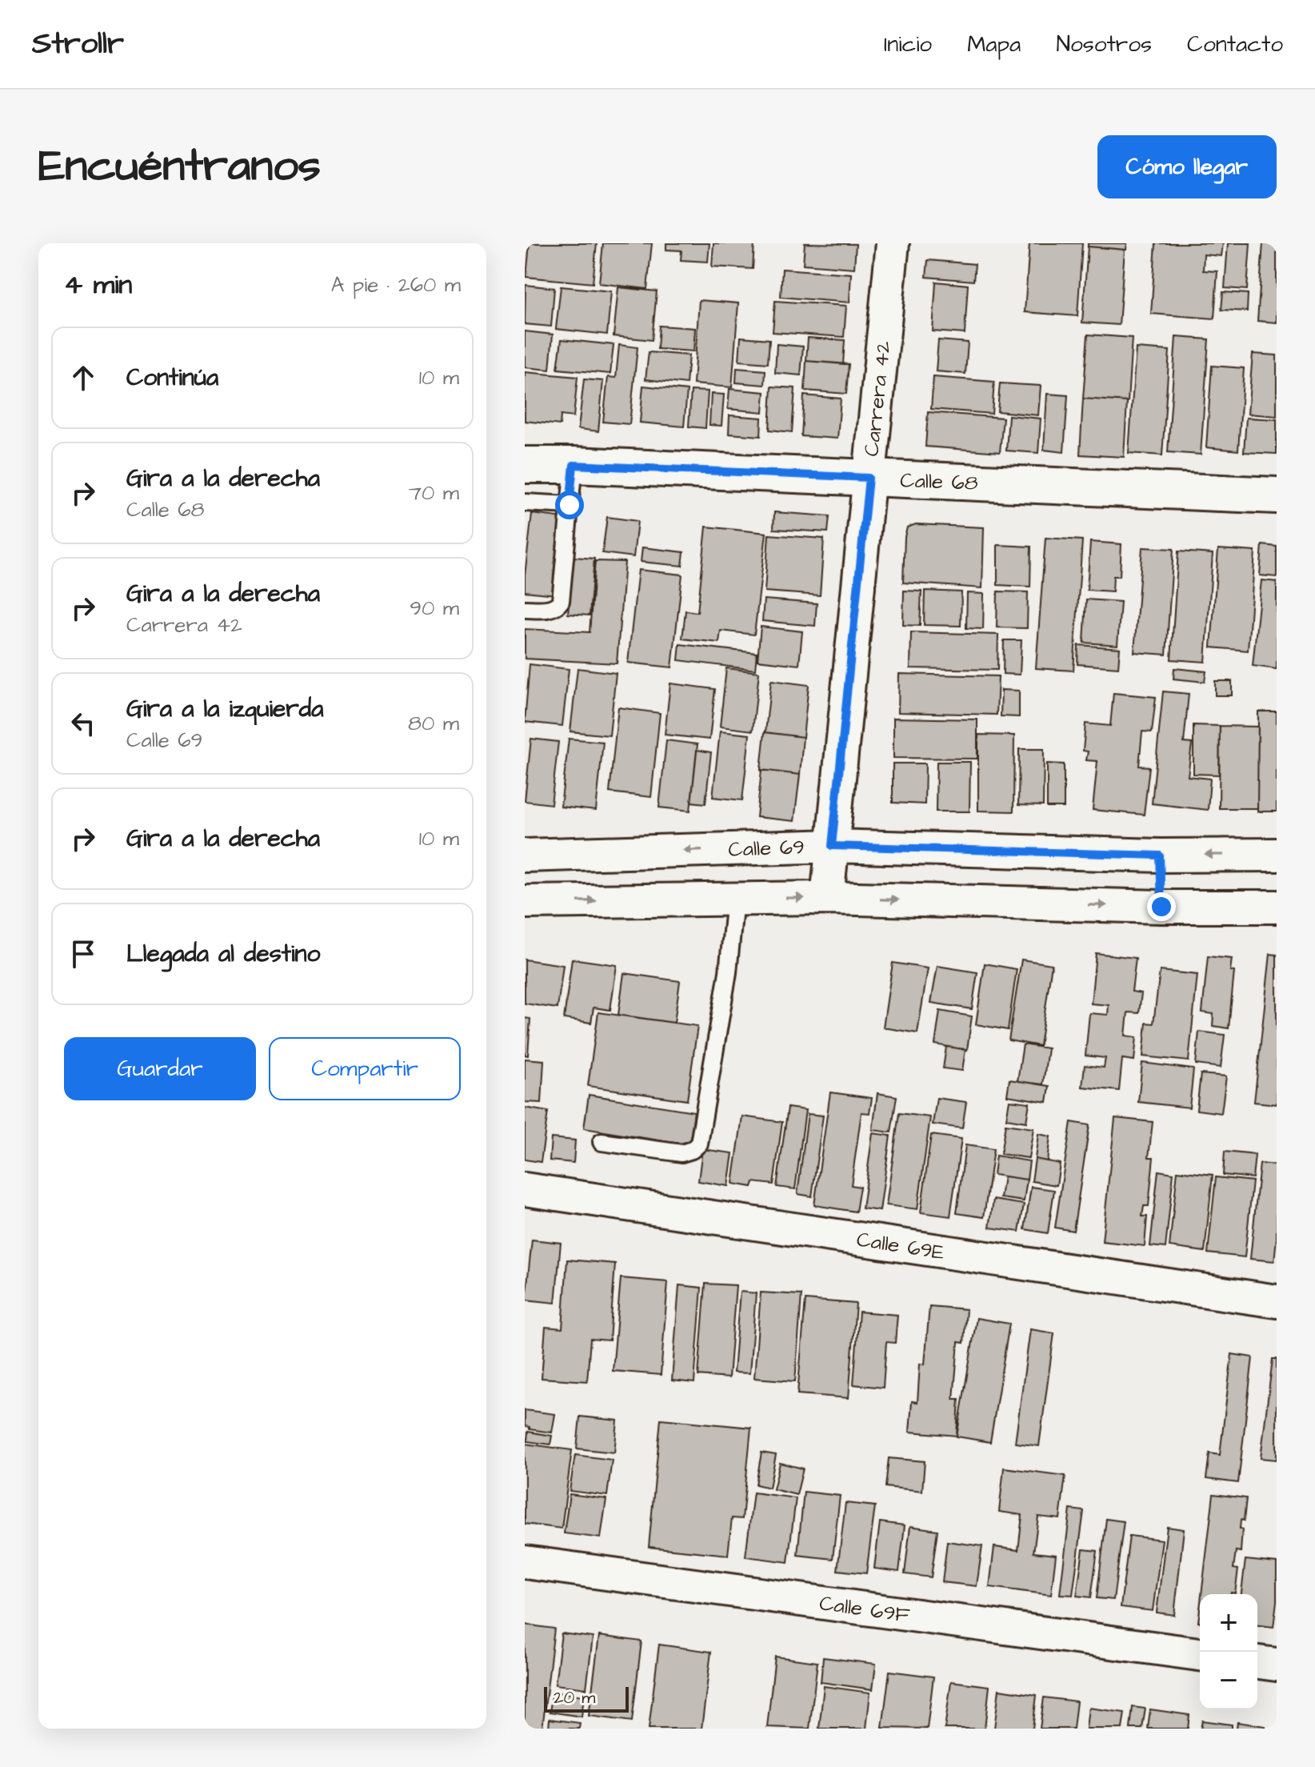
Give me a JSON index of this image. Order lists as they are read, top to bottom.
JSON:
{
  "streets": {
    "street": [
      "Carrera 42",
      "Calle 68",
      "Calle 69",
      "Calle 69E",
      "Calle 69F"
    ]
  },
  "crossings": [
    ["Carrera 42", "Calle 68"],
    ["Carrera 42", "Calle 69"]
  ],
  "scale_bar": "20 m",
  "page": {
    "header": "Strollr",
    "nav": [
      "Inicio",
      "Mapa",
      "Nosotros",
      "Contacto"
    ],
    "title": "Encuéntranos",
    "buttons": [
      "Cómo llegar",
      ["Guardar", "Compartir"]
    ],
    "heading": ["4 min", "A pie · 260 m"],
    "list": [
      ["Continúa", "10 m"],
      ["Gira a la derecha", "Calle 68", "70 m"],
      ["Gira a la derecha", "Carrera 42", "90 m"],
      ["Gira a la izquierda", "Calle 69", "80 m"],
      ["Gira a la derecha", "10 m"],
      "Llegada al destino"
    ],
    "map_buttons": ["+", "−"],
    "scale": "20 m"
  }
}
